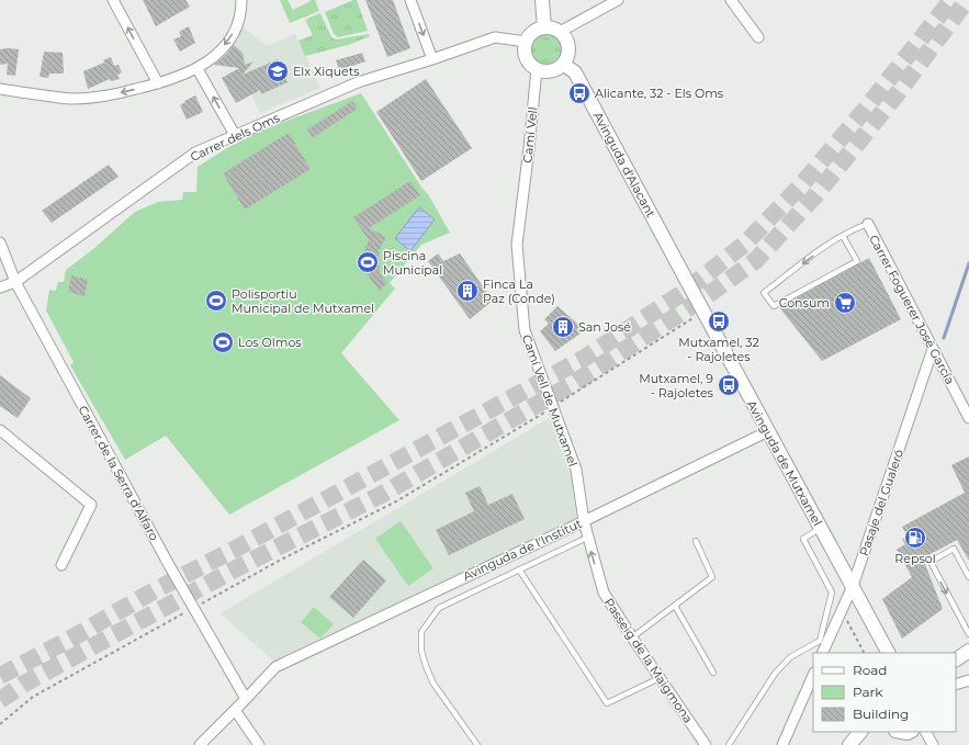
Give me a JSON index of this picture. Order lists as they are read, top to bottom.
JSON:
{
  "streets": {
    "street": [
      "Camí Vell",
      "Carrer dels Oms",
      "Avinguda d'Alacant",
      "Carrer Foguerer José García",
      "Camí Vell de Mutxamel",
      "Avinguda de Mutxamel",
      "Carrer de la Serra d'Alfaro",
      "Pasaje del Gualeró",
      "Avinguda de l'Institut",
      "Passeig de la Maigmona"
    ]
  },
  "crossings": [
    ["Camí Vell", "Carrer dels Oms"],
    ["Camí Vell", "Avinguda d'Alacant"],
    ["Camí Vell", "Camí Vell de Mutxamel"],
    ["Carrer dels Oms", "Avinguda d'Alacant"],
    ["Carrer dels Oms", "Carrer de la Serra d'Alfaro"],
    ["Avinguda d'Alacant", "Avinguda de Mutxamel"],
    ["Carrer Foguerer José García", "Pasaje del Gualeró"],
    ["Camí Vell de Mutxamel", "Avinguda de l'Institut"],
    ["Camí Vell de Mutxamel", "Passeig de la Maigmona"],
    ["Avinguda de Mutxamel", "Pasaje del Gualeró"],
    ["Avinguda de Mutxamel", "Avinguda de l'Institut"],
    ["Carrer de la Serra d'Alfaro", "Avinguda de l'Institut"],
    ["Avinguda de l'Institut", "Passeig de la Maigmona"]
  ],
  "one_way": ["Passeig de la Maigmona"],
  "places": {
    "school or university": ["Elx Xiquets"],
    "bus stop": ["Alicante, 32 - Els Oms", "Mutxamel, 32 - Rajoletes", "Mutxamel, 9 - Rajoletes"],
    "sports": ["Piscina Municipal", "Polisportiu Municipal de Mutxamel", "Los Olmos"],
    "building": ["Finca La Paz (Conde)", "San José"],
    "supermarket": ["Consum"],
    "fuel station": ["Repsol"]
  },
  "legend": ["Road", "Park", "Building"]
}
